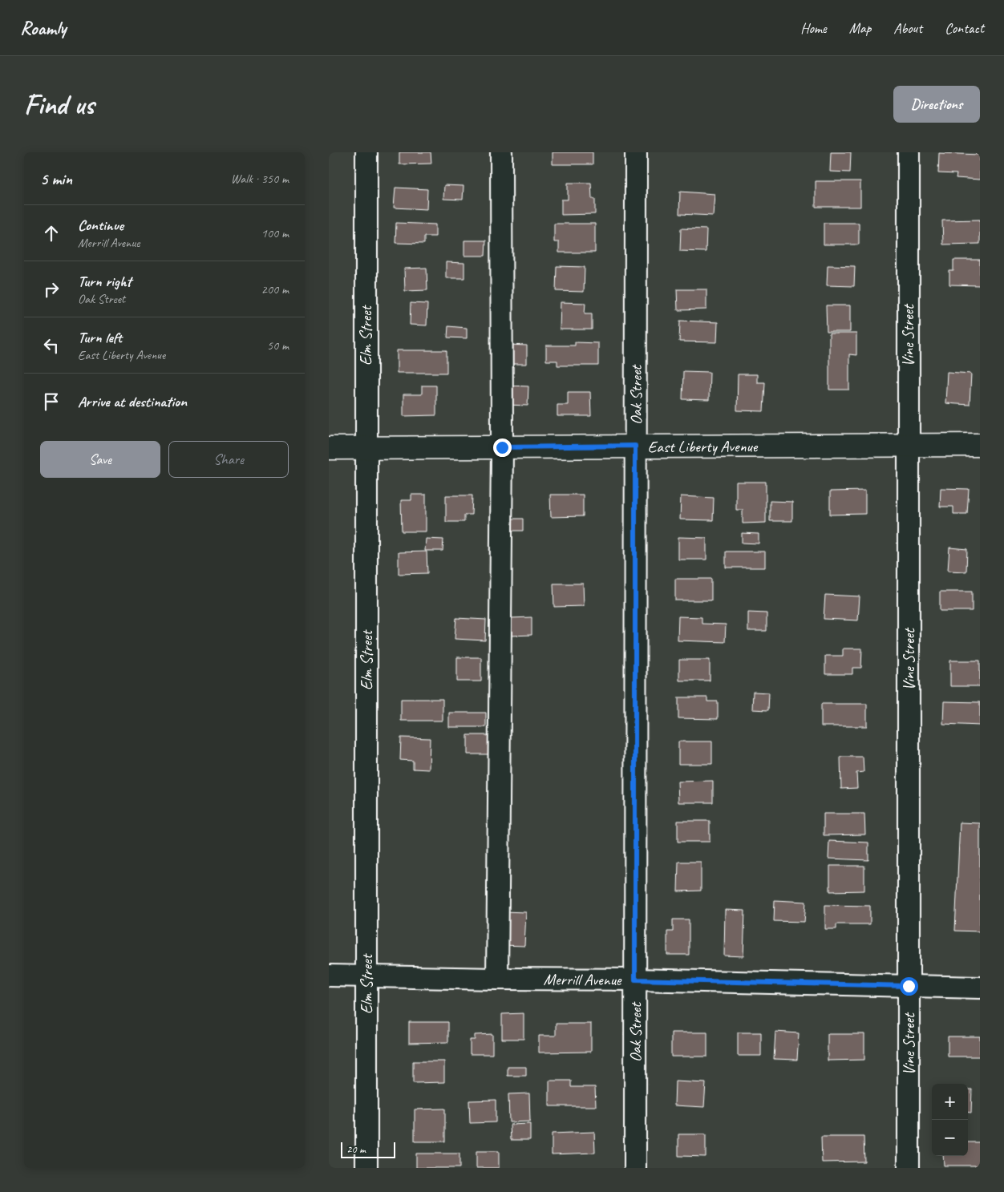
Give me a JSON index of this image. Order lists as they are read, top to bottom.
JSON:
{
  "streets": {
    "main road": ["East Liberty Avenue"],
    "street": [
      "Elm Street",
      "Vine Street",
      "Oak Street",
      "Merrill Avenue"
    ]
  },
  "crossings": [
    ["Elm Street", "East Liberty Avenue"],
    ["Elm Street", "Merrill Avenue"],
    ["Vine Street", "East Liberty Avenue"],
    ["Vine Street", "Merrill Avenue"],
    ["Oak Street", "East Liberty Avenue"],
    ["Oak Street", "Merrill Avenue"]
  ],
  "scale_bar": "20 m",
  "page": {
    "header": "Roamly",
    "nav": [
      "Home",
      "Map",
      "About",
      "Contact"
    ],
    "buttons": [
      "Directions",
      ["Save", "Share"]
    ],
    "title": "Find us",
    "heading": ["5 min", "Walk · 350 m"],
    "list": [
      ["Continue", "Merrill Avenue", "100 m"],
      ["Turn right", "Oak Street", "200 m"],
      ["Turn left", "East Liberty Avenue", "50 m"],
      "Arrive at destination"
    ],
    "map_buttons": ["+", "−"],
    "scale": "20 m"
  }
}
